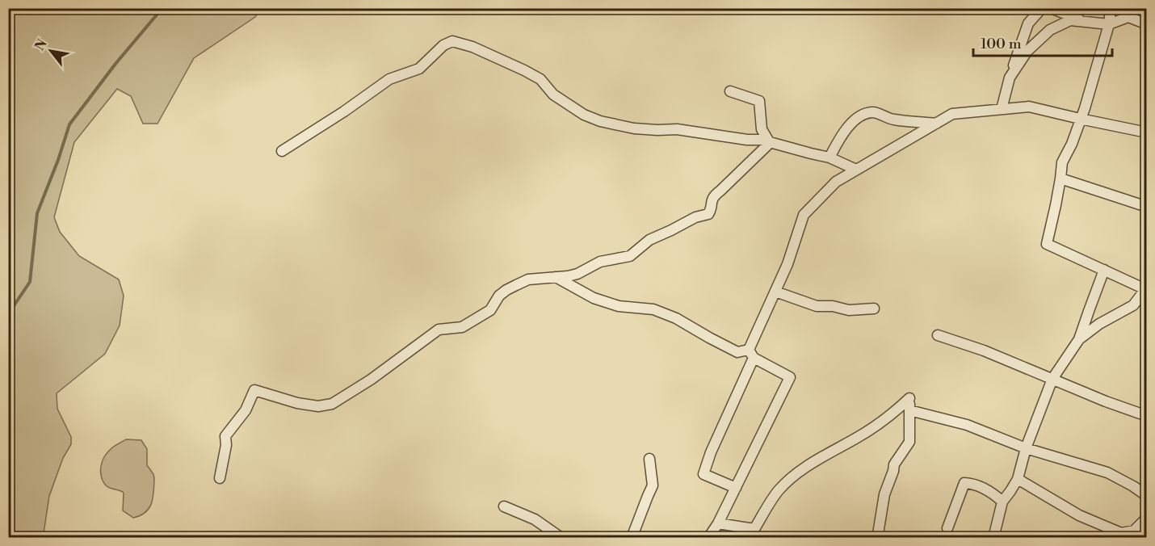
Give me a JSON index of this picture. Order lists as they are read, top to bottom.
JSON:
{
  "scale_bar": "100 m",
  "north": "top left"
}
